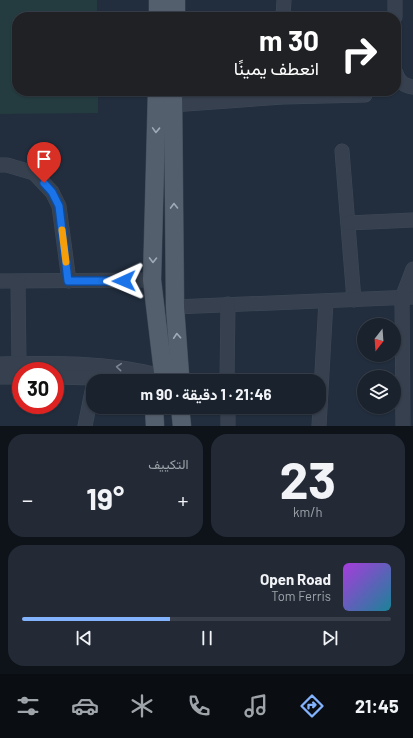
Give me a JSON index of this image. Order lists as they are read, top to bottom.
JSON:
{
  "north": "bottom",
  "page": {
    "turn": ["30 m", "انعطف يمينًا"],
    "limit": "30",
    "trip": "21:46 · 1 دقيقة · 90 m",
    "tile": [
      ["23", "km/h"],
      "التكييف"
    ],
    "heat": ["−", "19°", "+"],
    "song": ["Open Road", "Tom Ferris"],
    "tabs": "21:45"
  }
}
